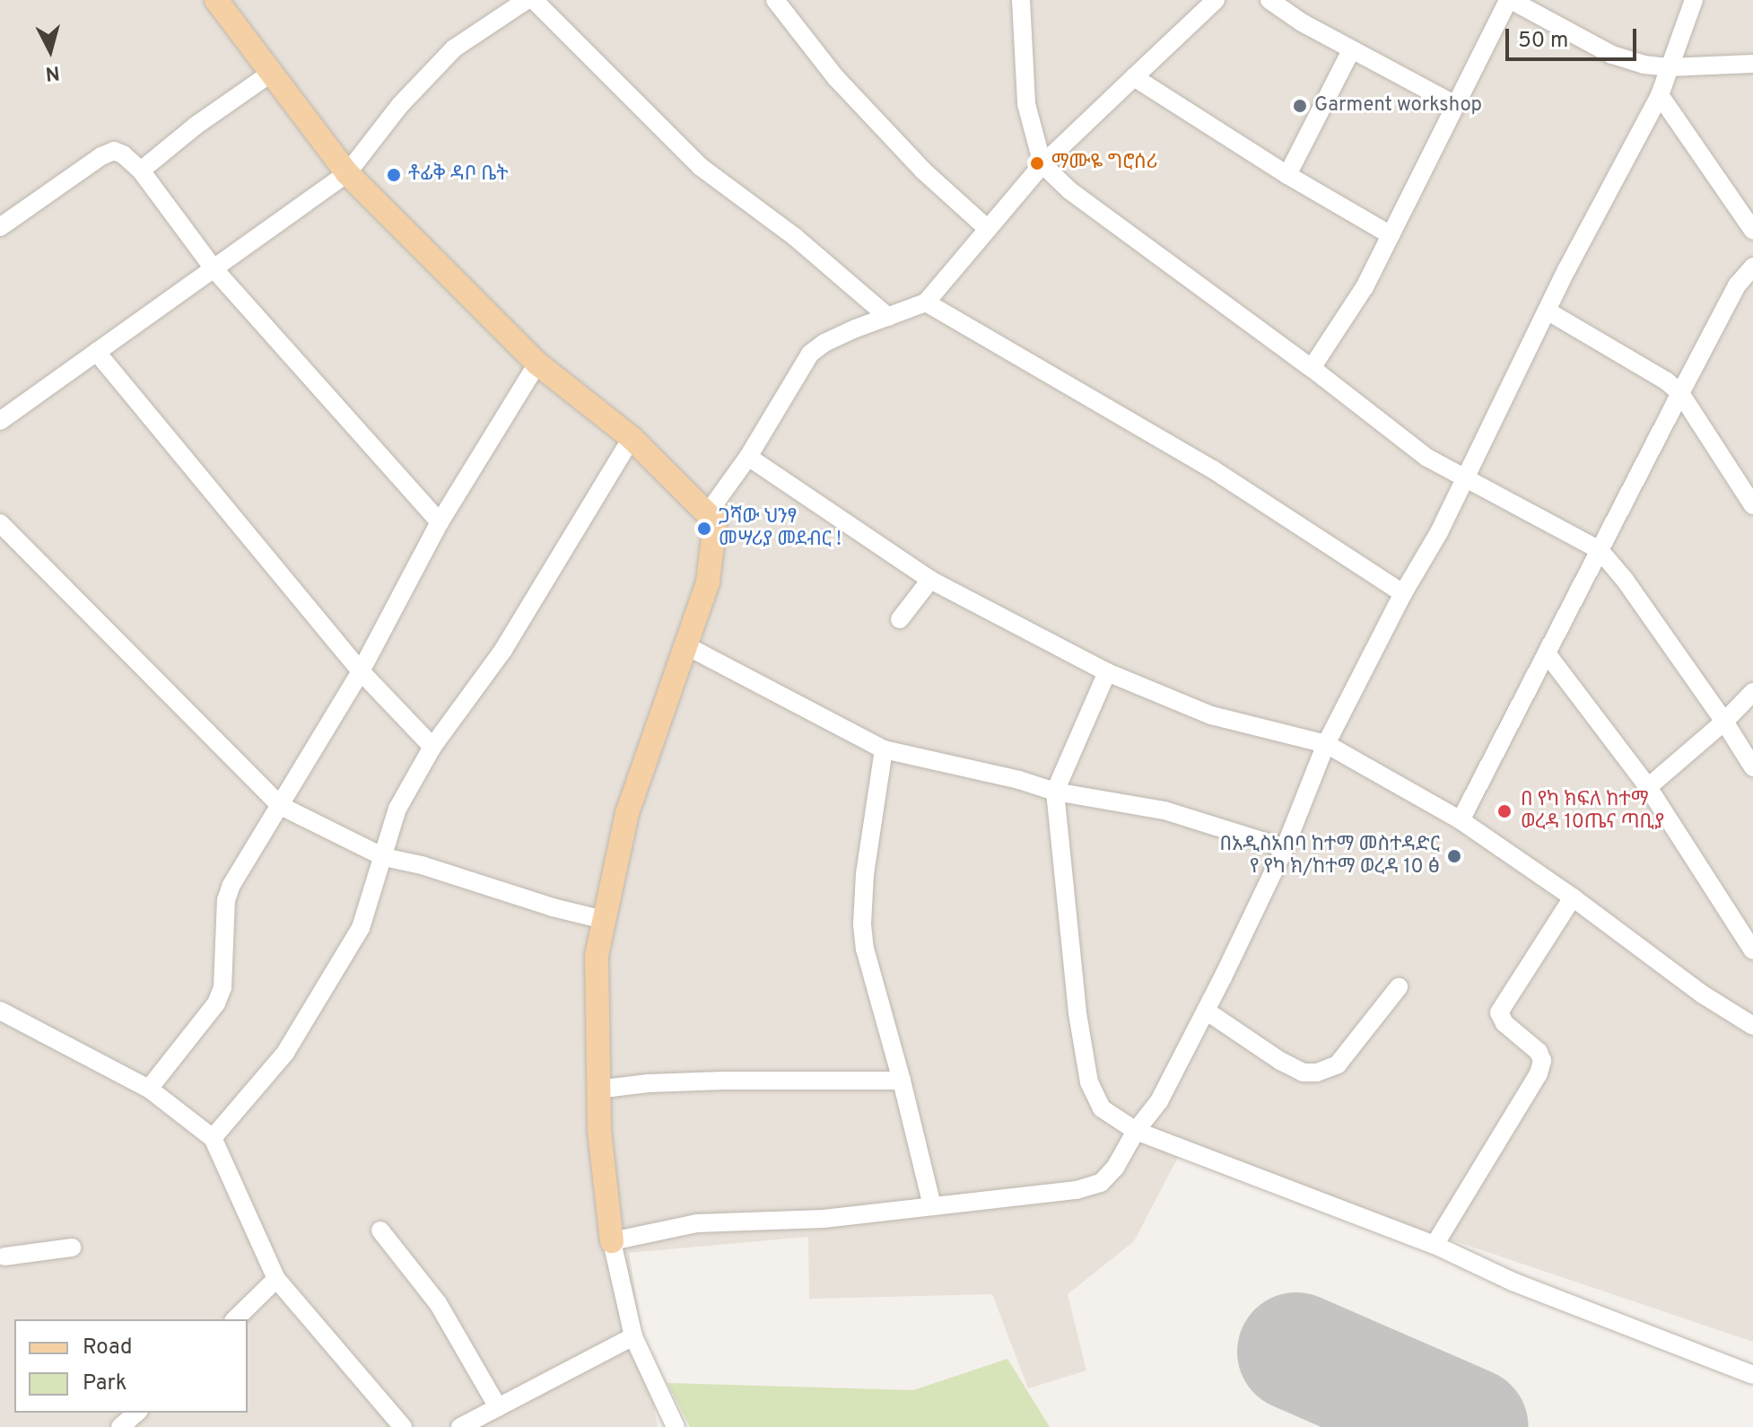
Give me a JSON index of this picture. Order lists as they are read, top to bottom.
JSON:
{
  "places": [
    "Garment workshop",
    "ማሙዬ ግሮሰሪ",
    "ቶፊቅ ዳቦ ቤት",
    "ጋሻው ህንፃ መሣሪያ መደብር !",
    "በ የካ ክፍለ ከተማ ወረዳ 10ጤና ጣቢያ",
    "በአዲስአበባ ከተማ መስተዳድር የ የካ ክ/ከተማ ወረዳ 10 ፅ"
  ],
  "legend": ["Road", "Park"],
  "scale_bar": "50 m",
  "north": "bottom"
}
